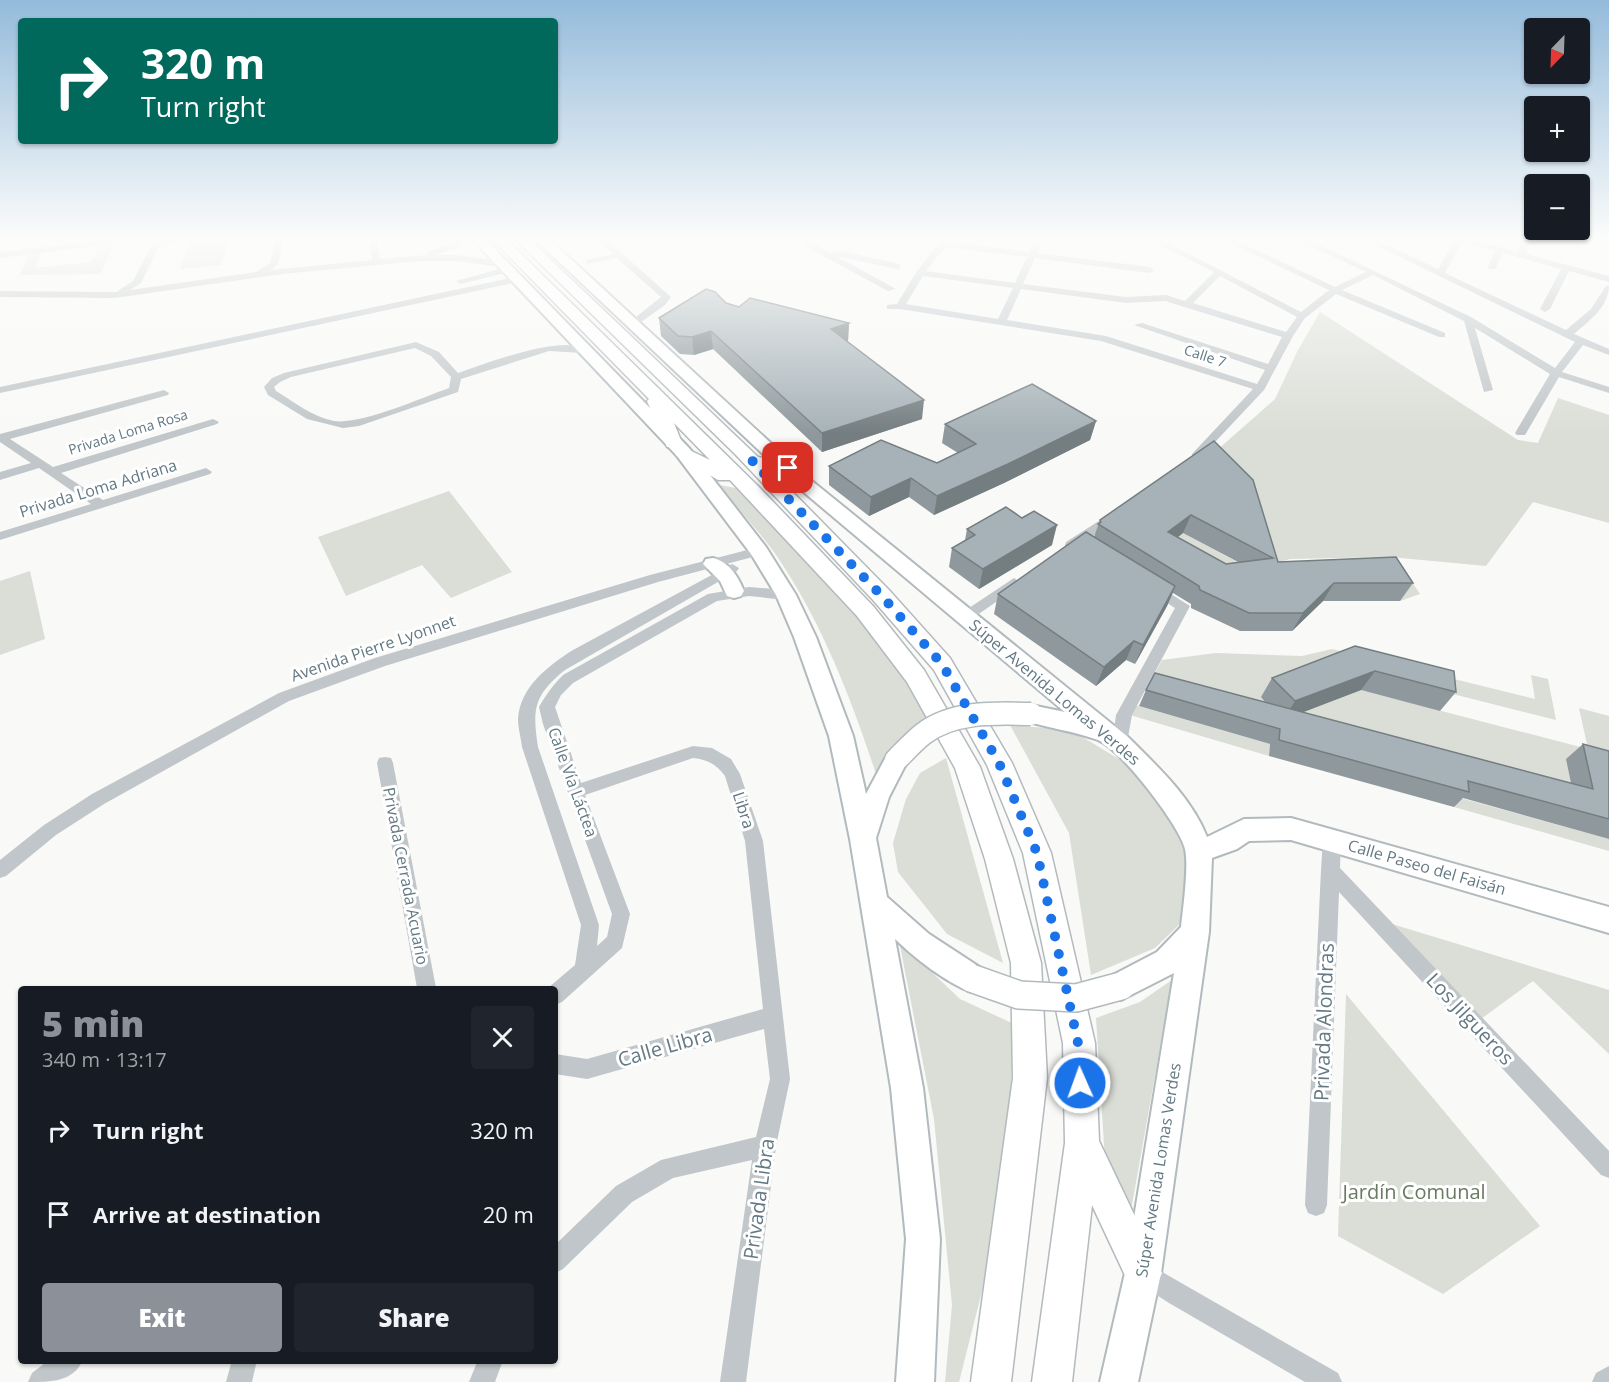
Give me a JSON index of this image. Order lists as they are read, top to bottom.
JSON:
{
  "streets": {
    "main road": ["Súper Avenida Lomas Verdes", "Calle Paseo del Faisán"],
    "street": [
      "Calle 7",
      "Privada Loma Rosa",
      "Privada Loma Adriana",
      "Avenida Pierre Lyonnet",
      "Calle Vía Láctea",
      "Libra",
      "Privada Cerrada Acuario",
      "Los Jilgueros",
      "Privada Alondras",
      "Calle Libra",
      "Privada Libra"
    ]
  },
  "crossings": [
    ["Avenida Pierre Lyonnet", "Calle Vía Láctea"],
    ["Súper Avenida Lomas Verdes", "Calle Paseo del Faisán"],
    ["Calle Vía Láctea", "Libra"],
    ["Libra", "Calle Libra"],
    ["Libra", "Privada Libra"],
    ["Calle Paseo del Faisán", "Privada Alondras"],
    ["Los Jilgueros", "Privada Alondras"],
    ["Calle Libra", "Privada Libra"]
  ],
  "parks": ["Jardín Comunal"],
  "north": "bottom left",
  "page": {
    "map_buttons": ["+", "−"],
    "turn": ["320 m", "Turn right"],
    "heading": ["5 min", "340 m · 13:17"],
    "list": [
      {
        "name": "Turn right",
        "value": "320 m"
      },
      {
        "name": "Arrive at destination",
        "value": "20 m"
      }
    ],
    "buttons": ["Exit", "Share"]
  }
}
